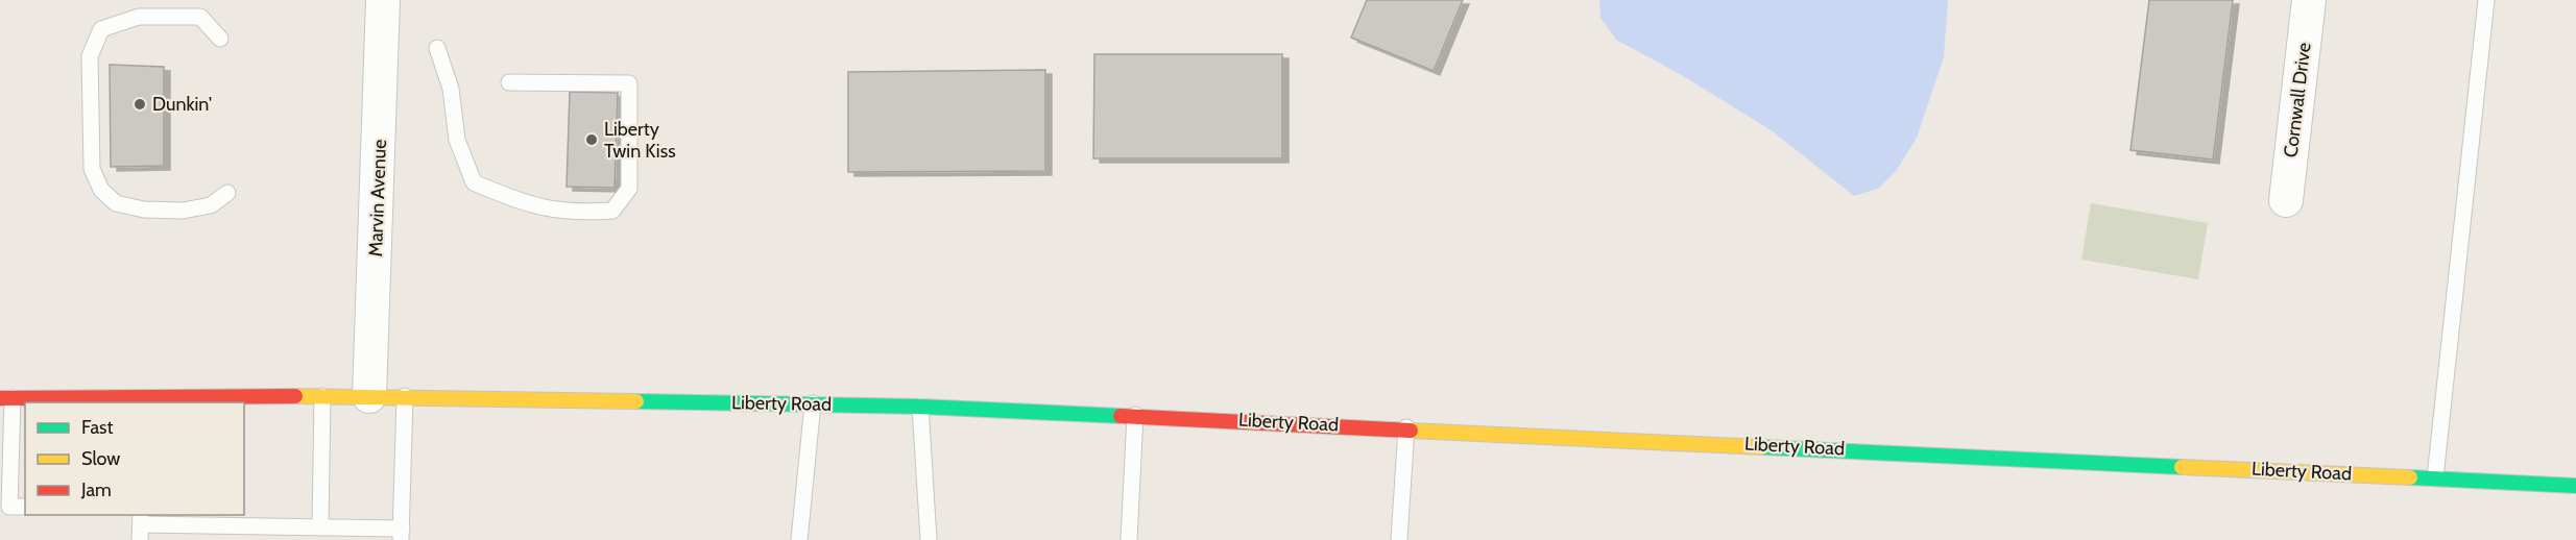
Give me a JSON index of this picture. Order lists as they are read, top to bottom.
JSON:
{
  "streets": {
    "main road": ["Liberty Road"],
    "street": ["Cornwall Drive", "Marvin Avenue"]
  },
  "crossings": [
    ["Marvin Avenue", "Liberty Road"]
  ],
  "places": ["Dunkin'", "Liberty Twin Kiss"],
  "legend": ["Fast", "Slow", "Jam"]
}
